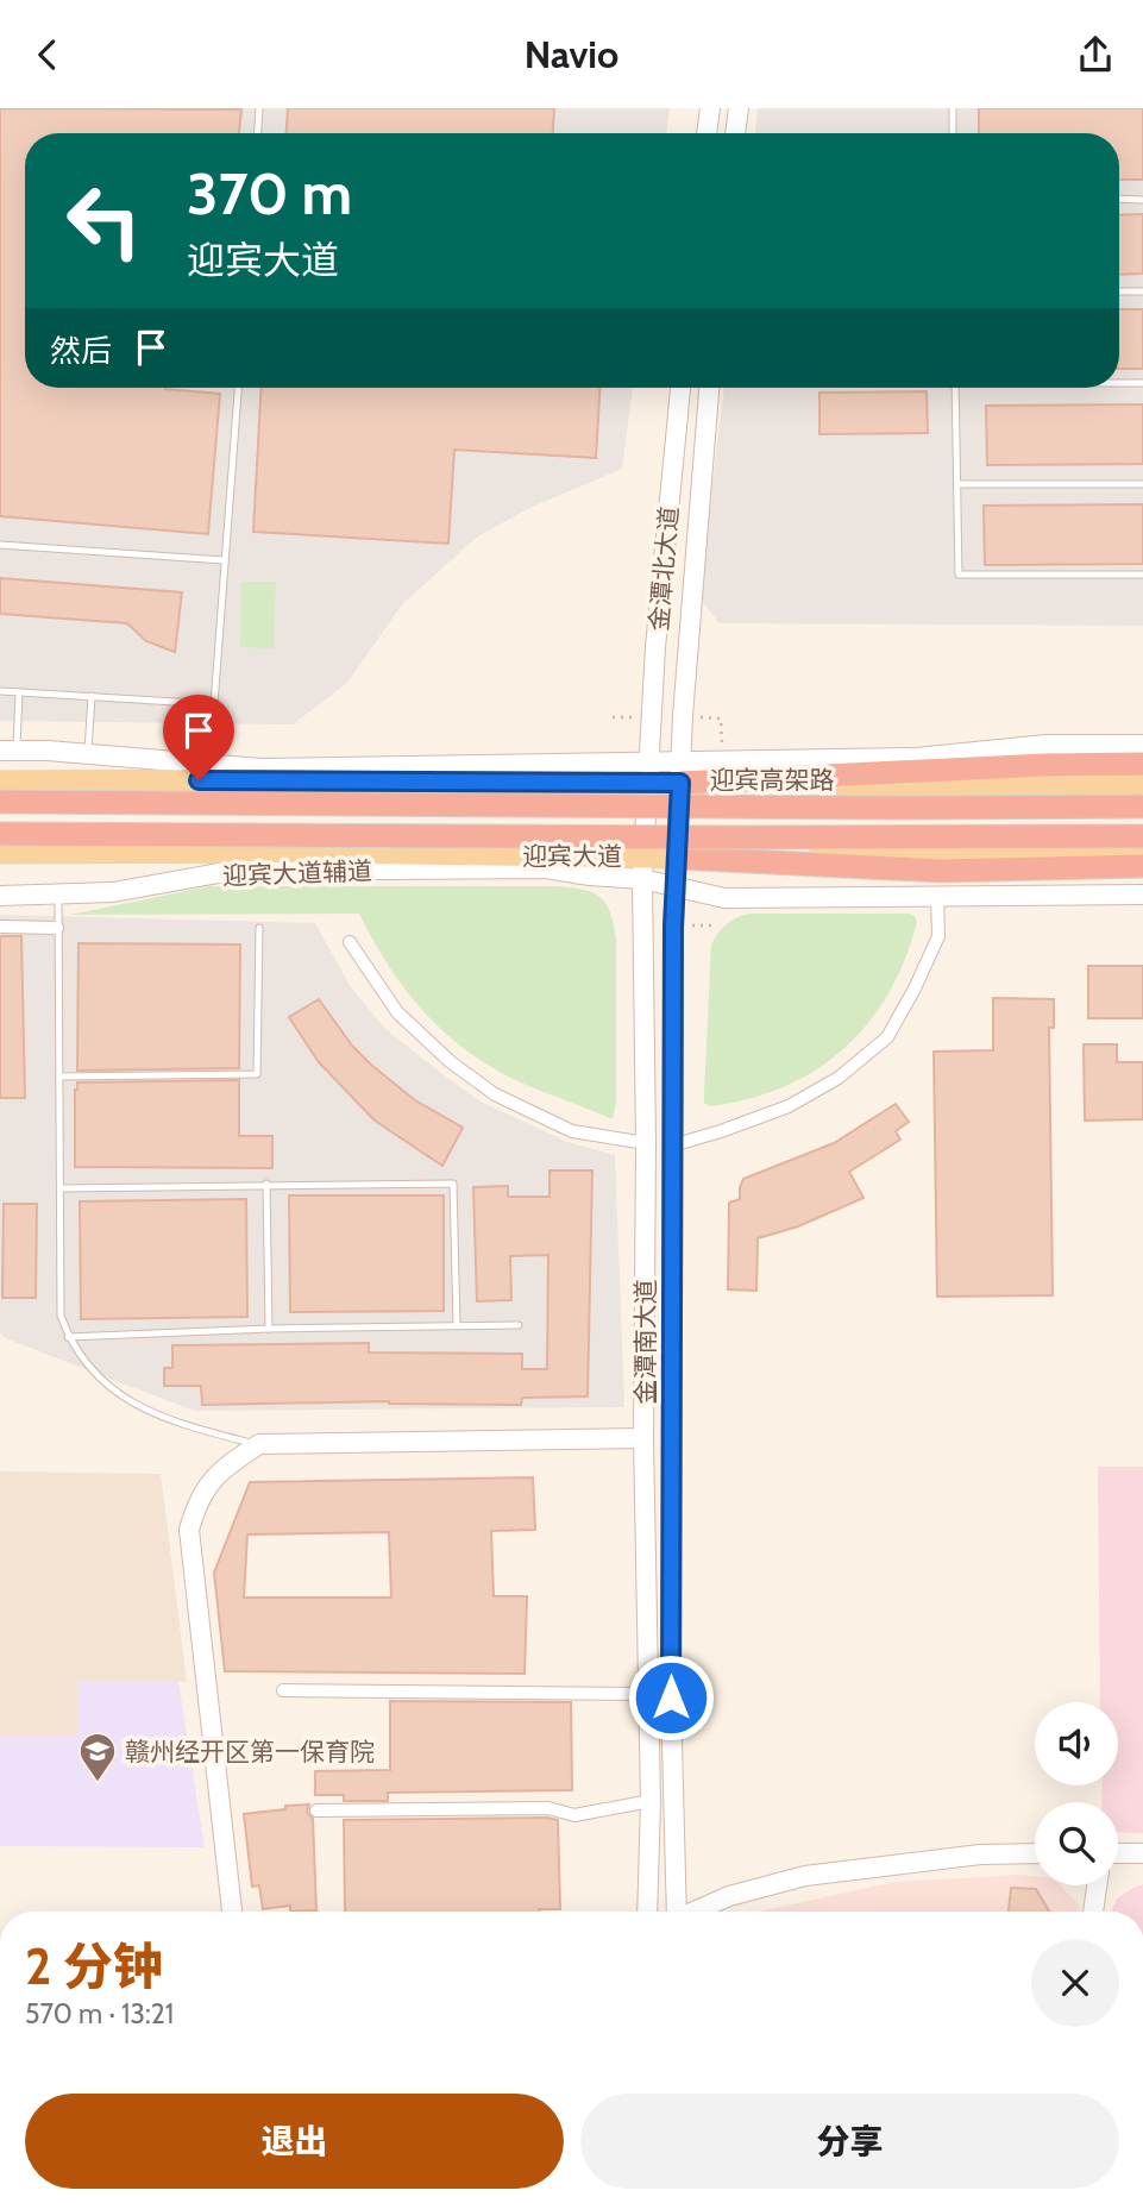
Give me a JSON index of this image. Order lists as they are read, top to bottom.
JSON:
{
  "streets": {
    "highway": ["迎宾高架路"],
    "main road": ["迎宾大道"],
    "street": ["金潭北大道", "迎宾大道辅道", "金潭南大道"]
  },
  "crossings": [
    ["金潭北大道", "金潭南大道"],
    ["迎宾大道", "金潭南大道"],
    ["迎宾大道辅道", "金潭南大道"]
  ],
  "places": {
    "school or university": ["赣州经开区第一保育院"]
  },
  "page": {
    "header": "Navio",
    "turn": ["370 m", "迎宾大道"],
    "then": "然后",
    "heading": ["2 分钟", "570 m · 13:21"],
    "buttons": ["退出", "分享"]
  }
}
